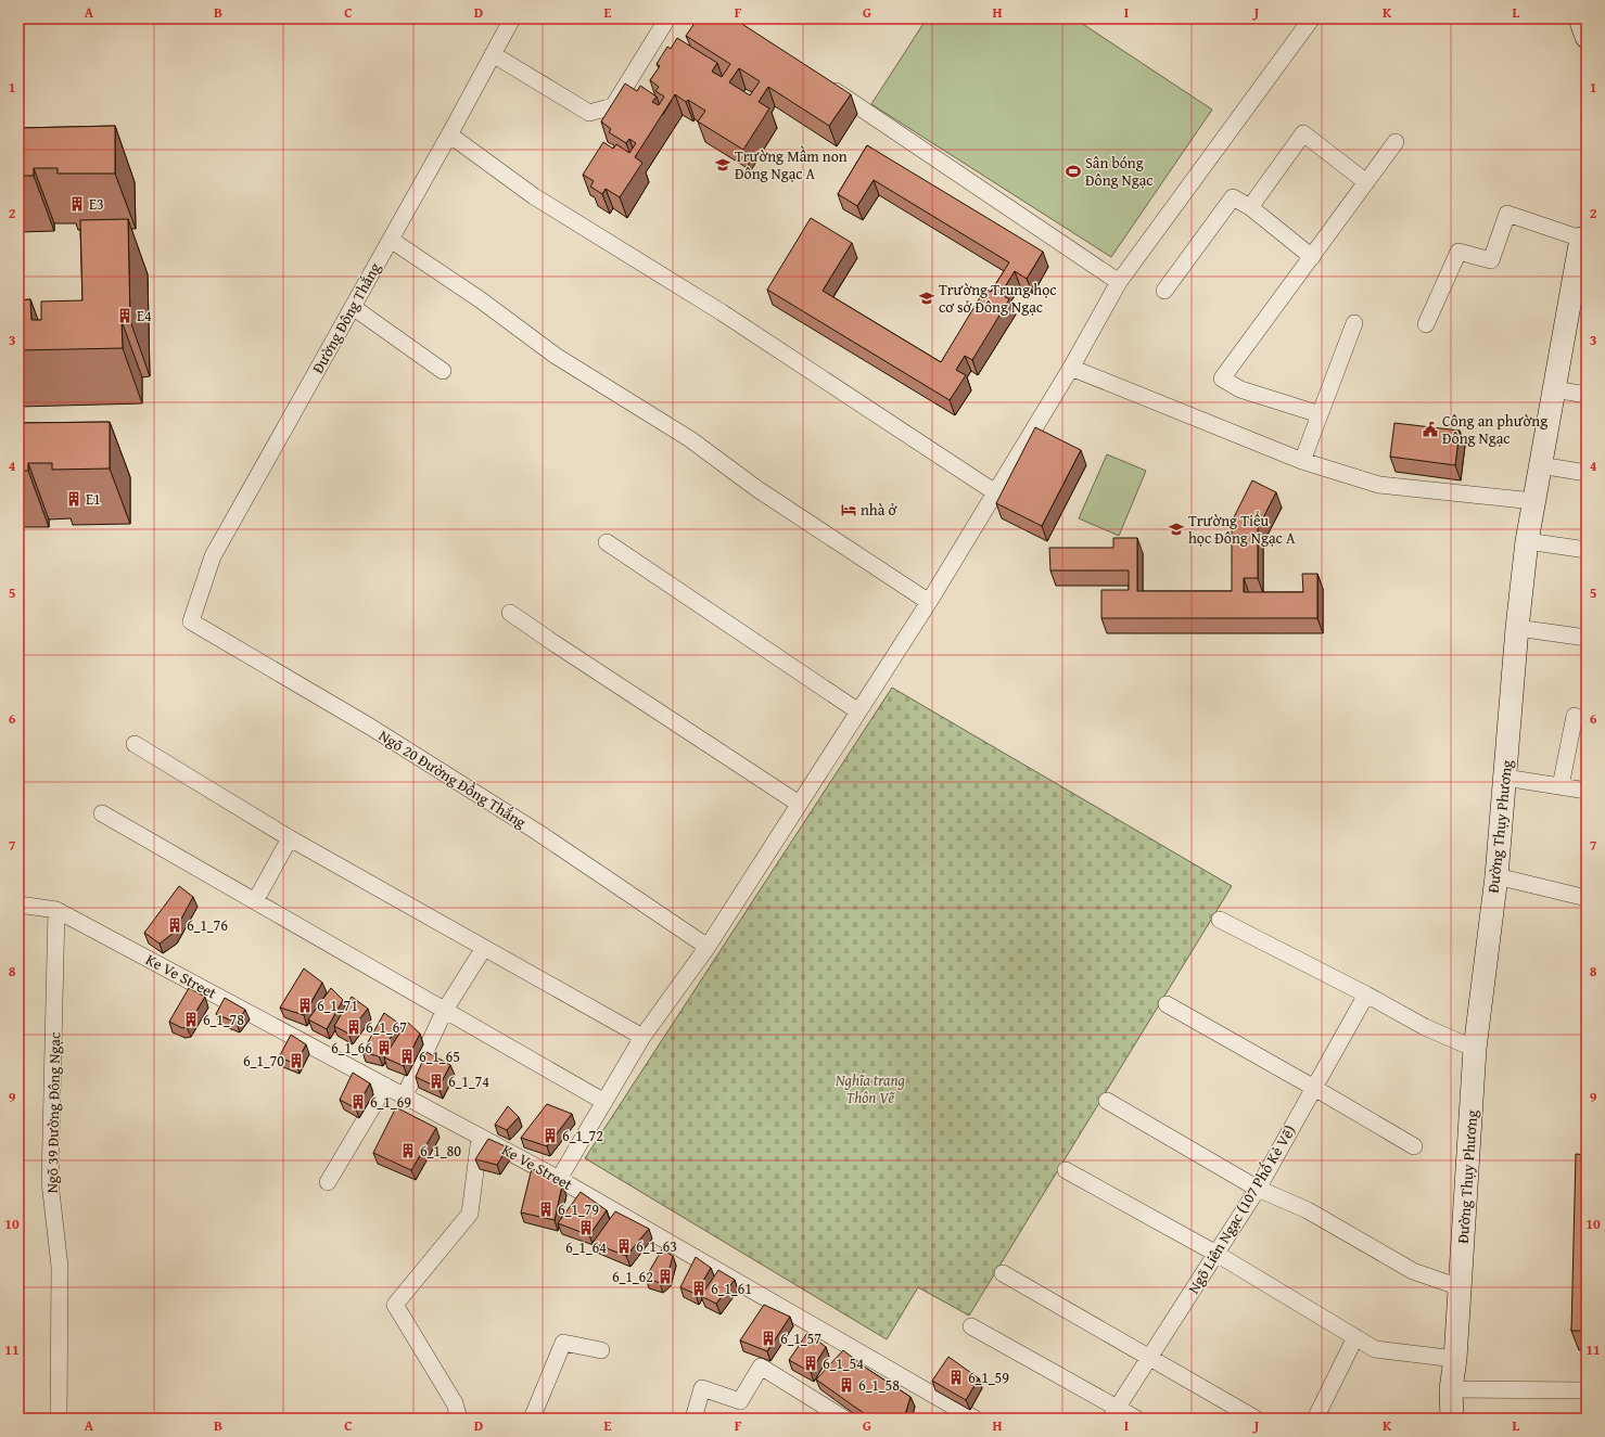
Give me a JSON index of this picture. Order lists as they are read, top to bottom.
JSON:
{
  "streets": {
    "main road": ["Đường Thụy Phương"],
    "street": [
      "Đường Đông Thắng",
      "Ngõ 20 Đường Đồng Thắng",
      "Ke Ve Street",
      "Ngõ 39 Đường Đông Ngạc",
      "Ngõ Liên Ngạc (107 Phố Kẻ Vẽ)"
    ]
  },
  "crossings": [
    ["Đường Đông Thắng", "Ngõ 20 Đường Đồng Thắng"],
    ["Ke Ve Street", "Ngõ 39 Đường Đông Ngạc"]
  ],
  "parks": ["Nghĩa trang Thôn Vẽ"],
  "places": {
    "school or university": ["Trường Mầm non Đông Ngạc A", "Trường Trung học cơ sở Đông Ngạc", "Trường Tiểu học Đông Ngạc A"],
    "sports": ["Sân bóng Đông Ngạc"],
    "building": [
      "E3",
      "E4",
      "E1",
      "6_1_76",
      "6_1_71",
      "6_1_78",
      "6_1_67",
      "6_1_66",
      "6_1_65",
      "6_1_70",
      "6_1_74",
      "6_1_69",
      "6_1_72",
      "6_1_80",
      "6_1_79",
      "6_1_64",
      "6_1_63",
      "6_1_62",
      "6_1_61",
      "6_1_57",
      "6_1_54",
      "6_1_59",
      "6_1_58"
    ],
    "public building": ["Công an phường Đông Ngạc"],
    "hotel": ["nhà ở"]
  },
  "grid": {
    "columns": [
      "A",
      "B",
      "C",
      "D",
      "E",
      "F",
      "G",
      "H",
      "I",
      "J",
      "K",
      "L"
    ],
    "rows": [
      "1",
      "2",
      "3",
      "4",
      "5",
      "6",
      "7",
      "8",
      "9",
      "10",
      "11"
    ]
  }
}
